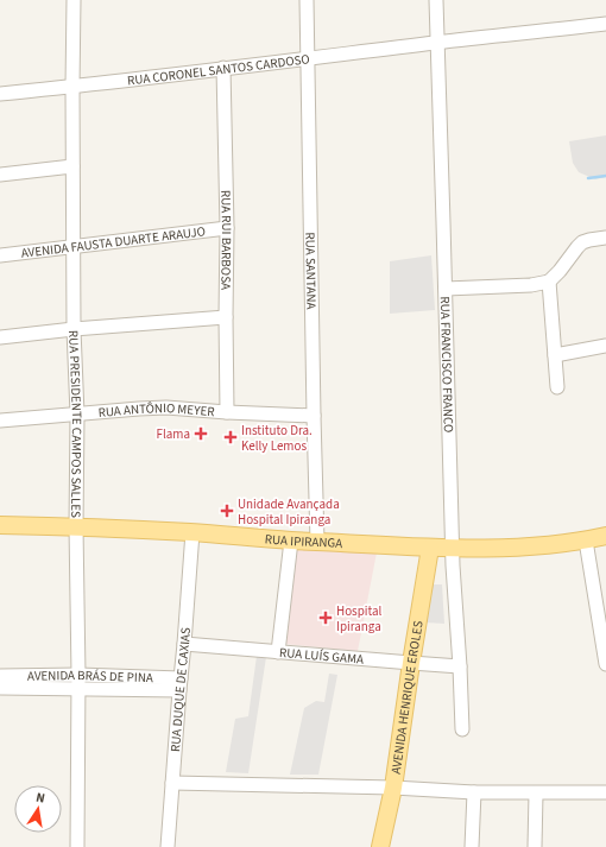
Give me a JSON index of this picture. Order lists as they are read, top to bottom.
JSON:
{
  "streets": {
    "main road": ["RUA IPIRANGA", "AVENIDA HENRIQUE EROLES"],
    "street": [
      "RUA CORONEL SANTOS CARDOSO",
      "RUA RUI BARBOSA",
      "AVENIDA FAUSTA DUARTE ARAUJO",
      "RUA SANTANA",
      "RUA FRANCISCO FRANCO",
      "RUA ANTÔNIO MEYER",
      "RUA PRESIDENTE CAMPOS SALLES",
      "RUA LUÍS GAMA",
      "AVENIDA BRÁS DE PINA",
      "RUA DUQUE DE CAXIAS"
    ]
  },
  "crossings": [
    ["RUA CORONEL SANTOS CARDOSO", "RUA RUI BARBOSA"],
    ["RUA CORONEL SANTOS CARDOSO", "RUA SANTANA"],
    ["RUA CORONEL SANTOS CARDOSO", "RUA FRANCISCO FRANCO"],
    ["RUA CORONEL SANTOS CARDOSO", "RUA PRESIDENTE CAMPOS SALLES"],
    ["RUA RUI BARBOSA", "AVENIDA FAUSTA DUARTE ARAUJO"],
    ["RUA RUI BARBOSA", "RUA ANTÔNIO MEYER"],
    ["AVENIDA FAUSTA DUARTE ARAUJO", "RUA PRESIDENTE CAMPOS SALLES"],
    ["RUA SANTANA", "RUA ANTÔNIO MEYER"],
    ["RUA SANTANA", "RUA IPIRANGA"],
    ["RUA FRANCISCO FRANCO", "RUA IPIRANGA"],
    ["RUA FRANCISCO FRANCO", "RUA LUÍS GAMA"],
    ["RUA ANTÔNIO MEYER", "RUA PRESIDENTE CAMPOS SALLES"],
    ["RUA PRESIDENTE CAMPOS SALLES", "RUA IPIRANGA"],
    ["RUA PRESIDENTE CAMPOS SALLES", "AVENIDA BRÁS DE PINA"],
    ["RUA IPIRANGA", "RUA DUQUE DE CAXIAS"],
    ["RUA IPIRANGA", "AVENIDA HENRIQUE EROLES"],
    ["RUA LUÍS GAMA", "RUA DUQUE DE CAXIAS"],
    ["RUA LUÍS GAMA", "AVENIDA HENRIQUE EROLES"],
    ["AVENIDA BRÁS DE PINA", "RUA DUQUE DE CAXIAS"]
  ],
  "places": {
    "health": [
      "Flama",
      "Instituto Dra. Kelly Lemos",
      "Unidade Avançada Hospital Ipiranga",
      "Hospital Ipiranga"
    ]
  },
  "north": "top"
}
